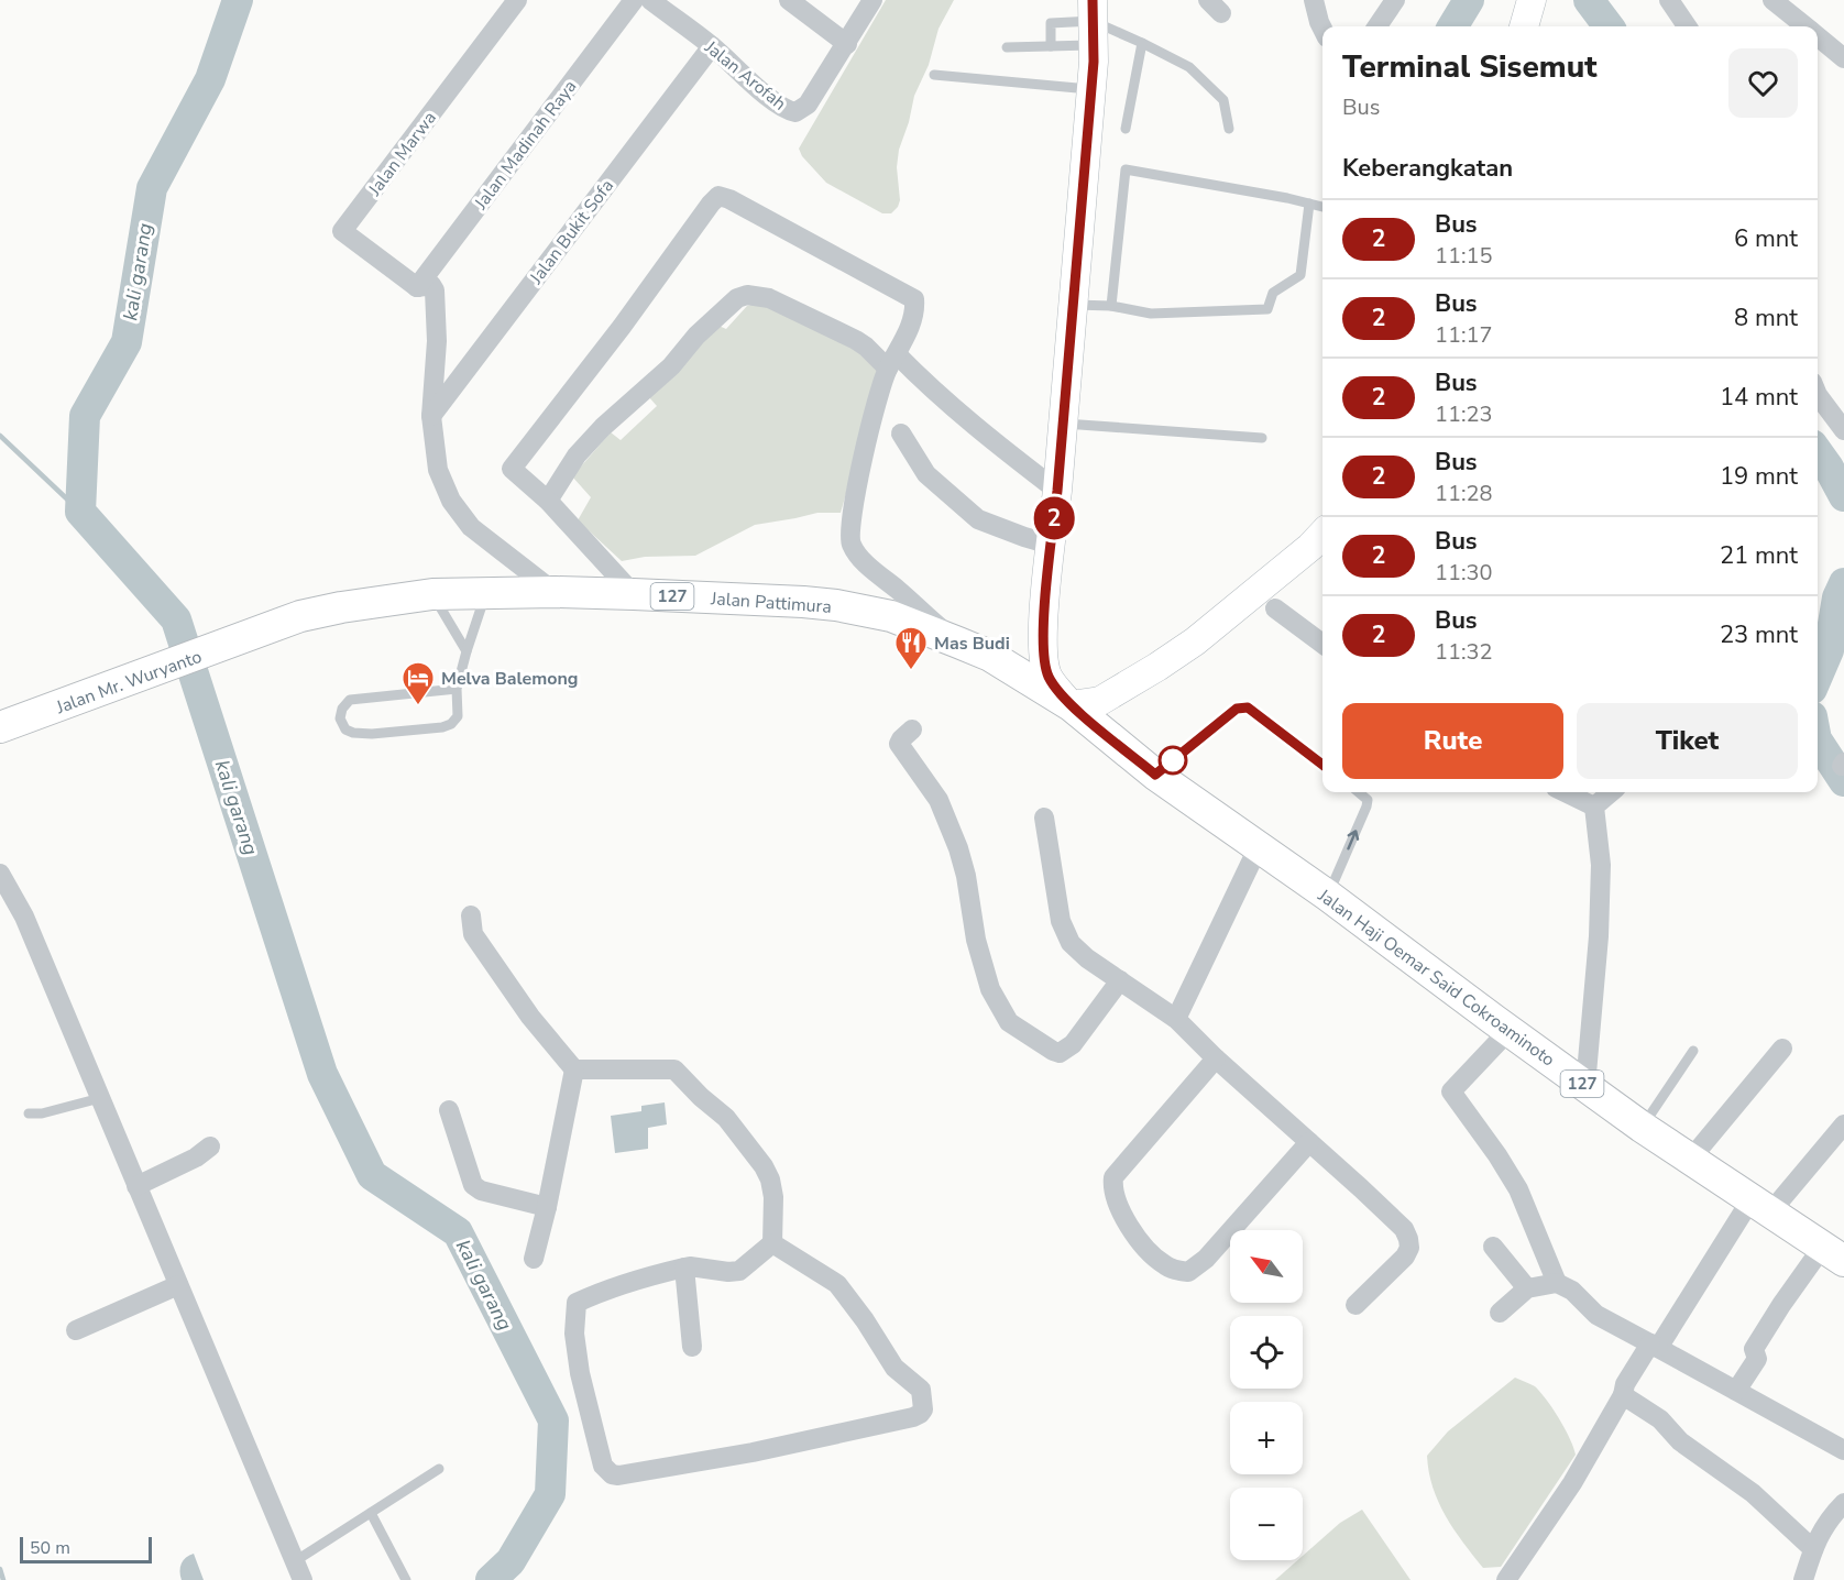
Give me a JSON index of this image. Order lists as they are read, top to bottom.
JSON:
{
  "streets": {
    "main road": [
      "127",
      "Jalan Pattimura",
      "Jalan Mr. Wuryanto",
      "Jalan Haji Oemar Said Cokroaminoto"
    ],
    "street": [
      "Jalan Arofah",
      "Jalan Madinah Raya",
      "Jalan Marwa",
      "Jalan Bukit Sofa"
    ]
  },
  "crossings": [
    ["Jalan Arofah", "Jalan Bukit Sofa"],
    ["Jalan Madinah Raya", "Jalan Marwa"],
    ["Jalan Pattimura", "Jalan Mr. Wuryanto"],
    ["Jalan Pattimura", "Jalan Haji Oemar Said Cokroaminoto"]
  ],
  "water": ["kali garang"],
  "places": {
    "restaurant": ["Mas Budi"],
    "hotel": ["Melva Balemong"]
  },
  "lines": ["bus line 2"],
  "scale_bar": "50 m",
  "north": "top left",
  "page": {
    "on_map": "2",
    "heading": [
      ["Terminal Sisemut", "Bus"],
      "Keberangkatan"
    ],
    "list": [
      {
        "mark": "2",
        "name": "Bus",
        "note": "11:15",
        "value": "6 mnt"
      },
      {
        "mark": "2",
        "name": "Bus",
        "note": "11:17",
        "value": "8 mnt"
      },
      {
        "mark": "2",
        "name": "Bus",
        "note": "11:23",
        "value": "14 mnt"
      },
      {
        "mark": "2",
        "name": "Bus",
        "note": "11:28",
        "value": "19 mnt"
      },
      {
        "mark": "2",
        "name": "Bus",
        "note": "11:30",
        "value": "21 mnt"
      },
      {
        "mark": "2",
        "name": "Bus",
        "note": "11:32",
        "value": "23 mnt"
      }
    ],
    "buttons": ["Rute", "Tiket"],
    "map_buttons": ["+", "−"],
    "scale": "50 m"
  }
}
